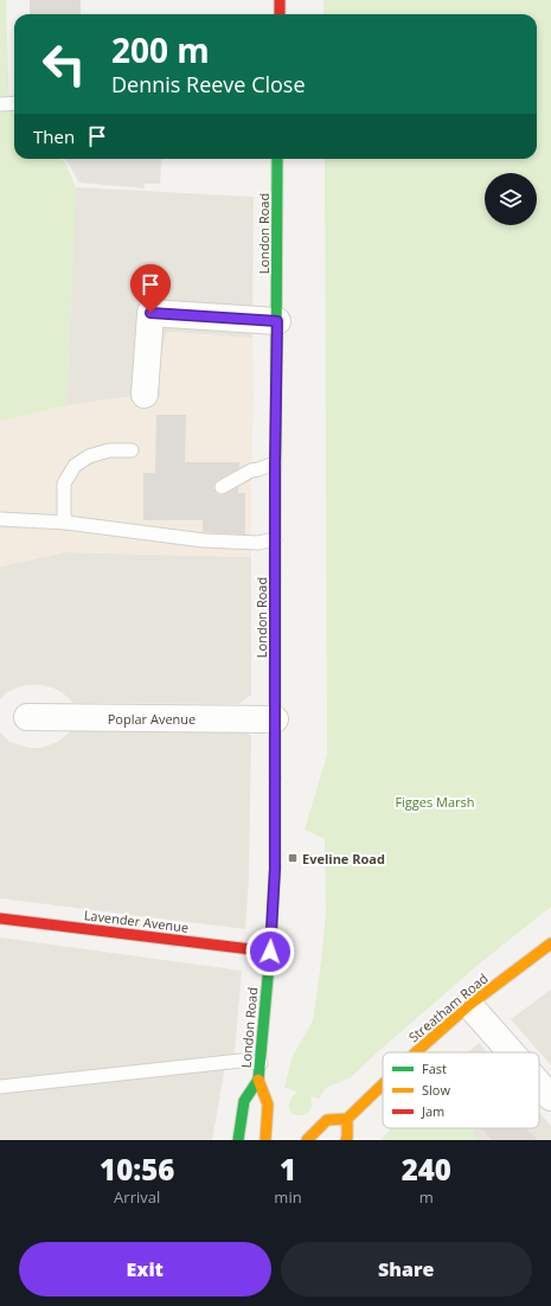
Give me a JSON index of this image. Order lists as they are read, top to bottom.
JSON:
{
  "streets": {
    "main road": ["London Road", "Lavender Avenue", "Streatham Road"],
    "street": ["Poplar Avenue"]
  },
  "crossings": [
    ["London Road", "Poplar Avenue"],
    ["London Road", "Lavender Avenue"]
  ],
  "parks": ["Figges Marsh"],
  "places": {
    "transit": ["Eveline Road"]
  },
  "legend": ["Fast", "Slow", "Jam"],
  "page": {
    "turn": ["200 m", "Dennis Reeve Close"],
    "then": "Then",
    "eta": [
      "10:56",
      "Arrival",
      "1",
      "min",
      "240",
      "m"
    ],
    "buttons": ["Exit", "Share"]
  }
}
